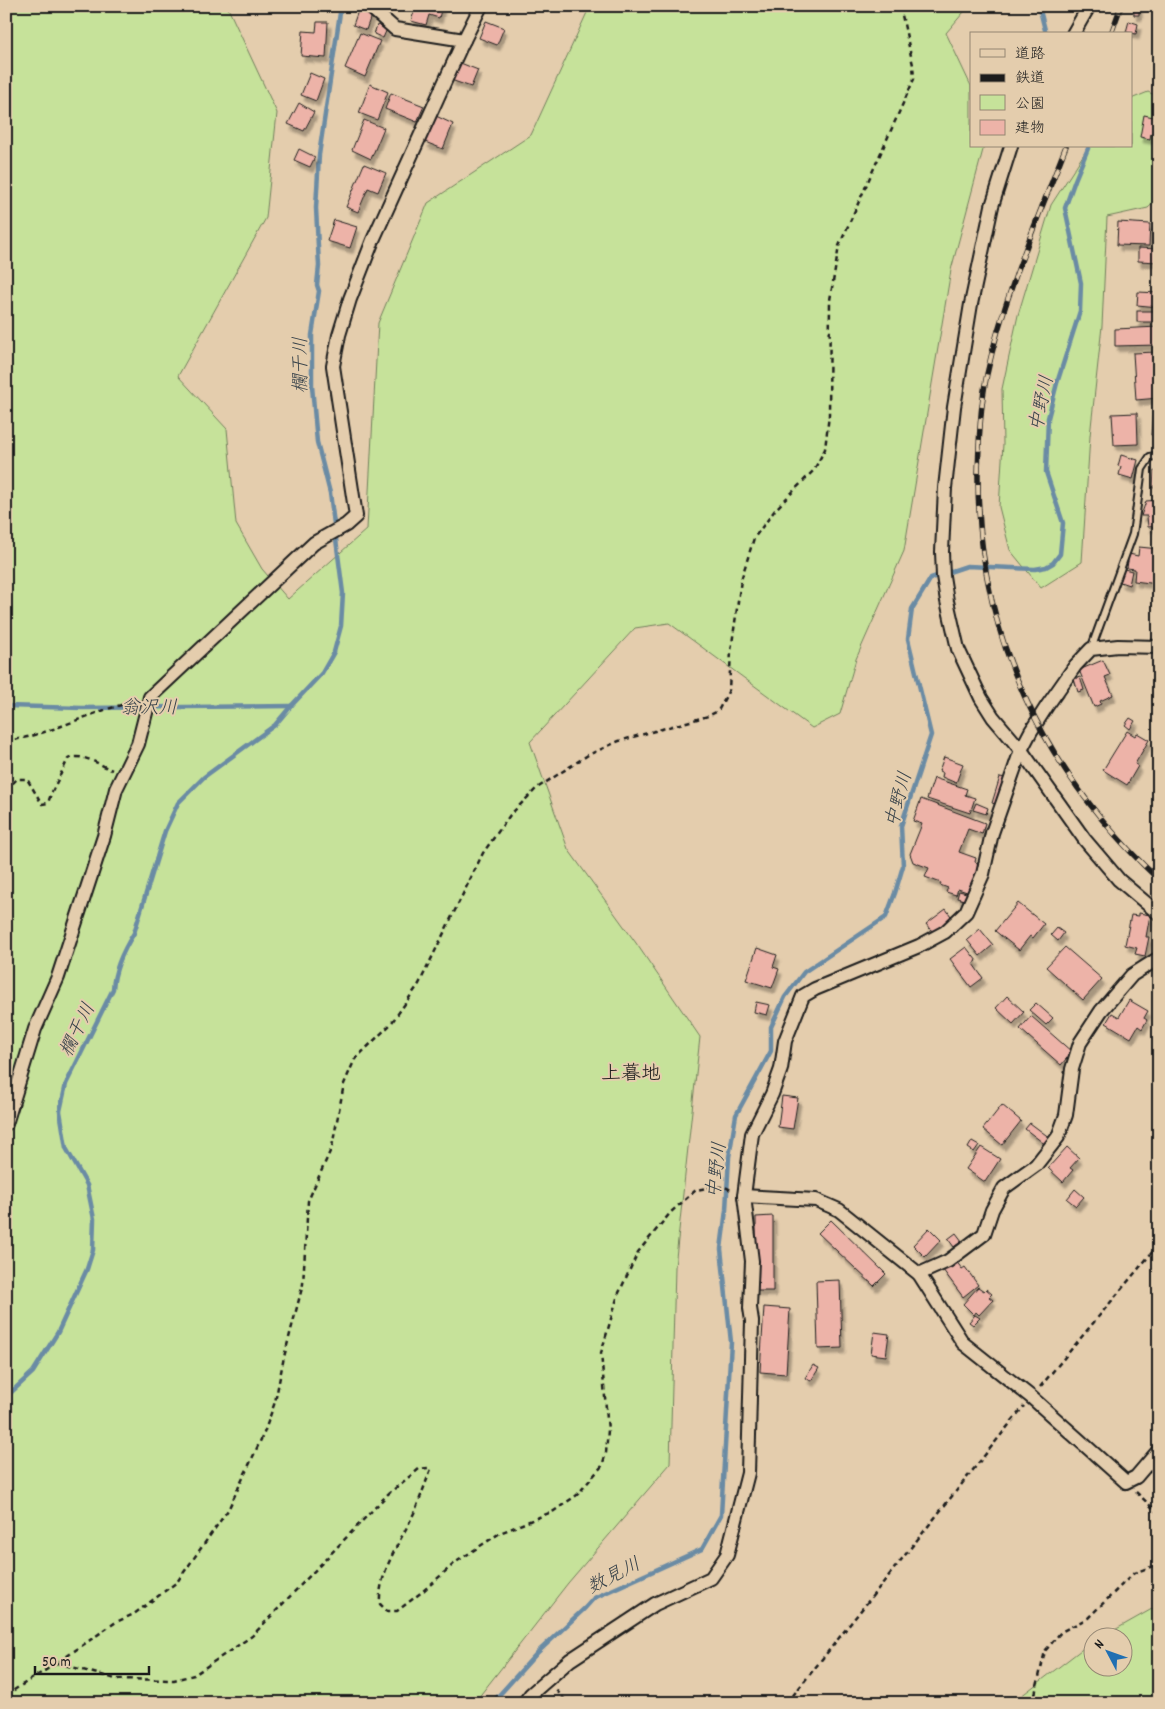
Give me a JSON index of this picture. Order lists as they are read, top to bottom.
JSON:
{
  "districts": ["上暮地"],
  "water": [
    "欄干川",
    "中野川",
    "翁沢川",
    "数見川"
  ],
  "legend": [
    "道路",
    "鉄道",
    "公園",
    "建物"
  ],
  "scale_bar": "50 m",
  "north": "top left"
}
